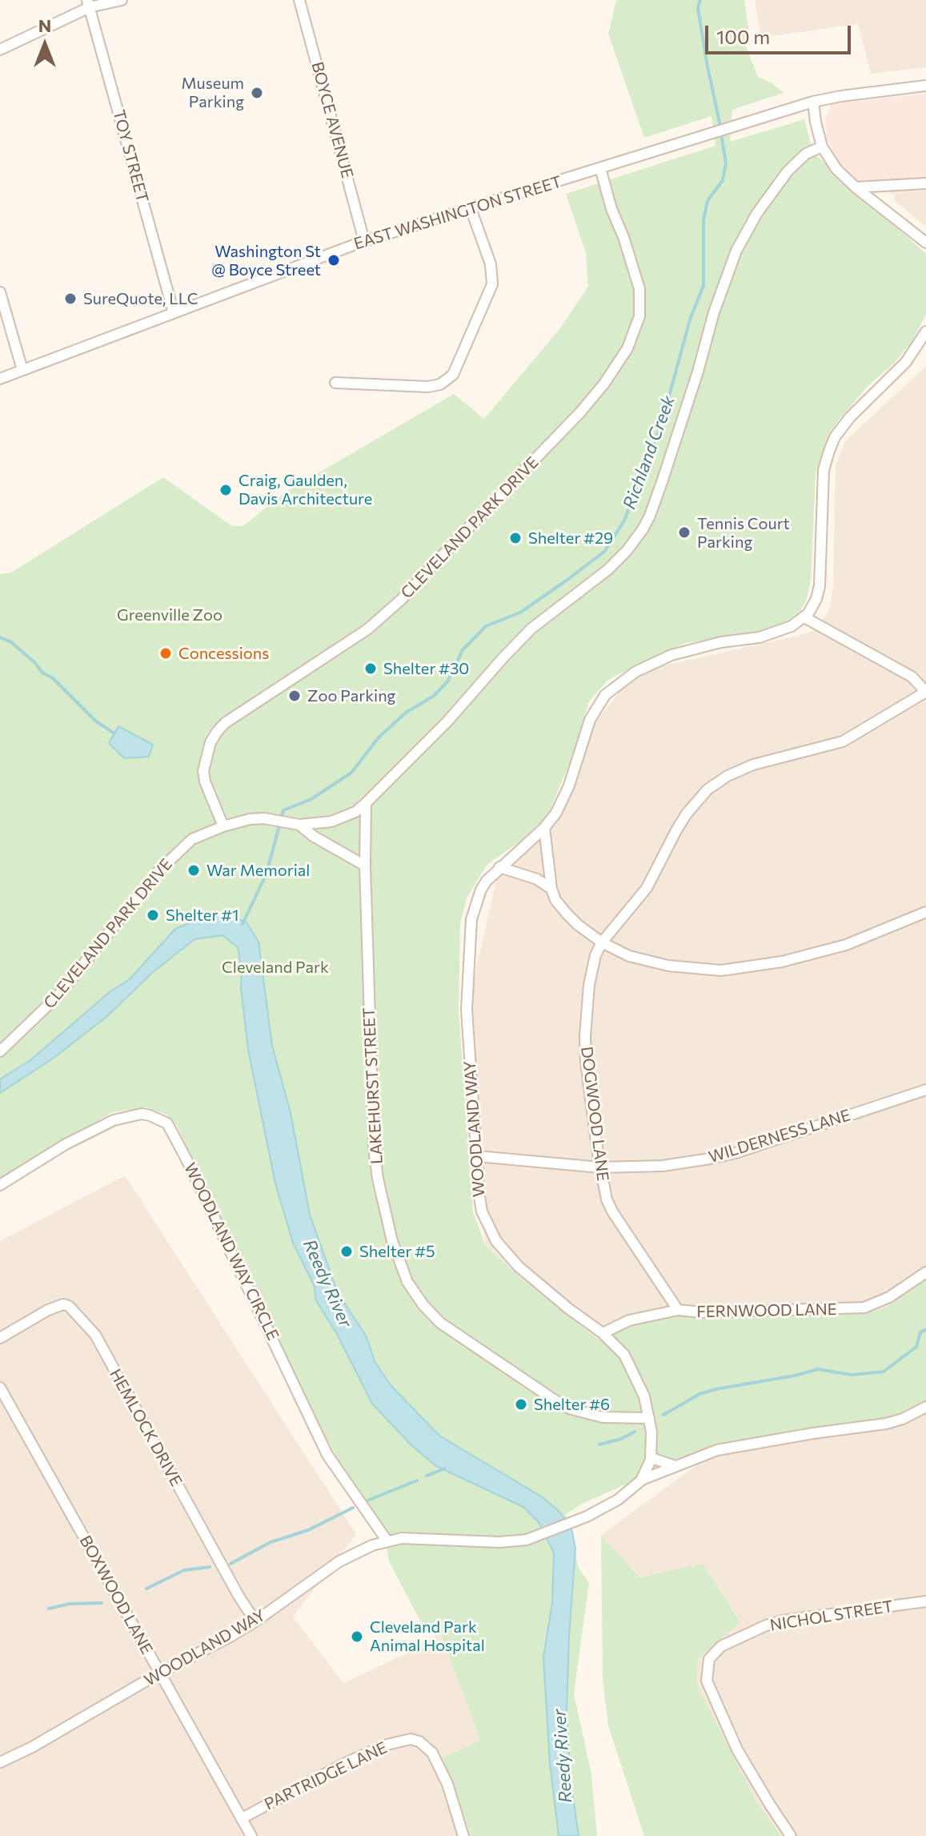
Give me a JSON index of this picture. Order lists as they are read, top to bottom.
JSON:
{
  "streets": {
    "street": [
      "BOYCE AVENUE",
      "TOY STREET",
      "EAST WASHINGTON STREET",
      "CLEVELAND PARK DRIVE",
      "LAKEHURST STREET",
      "DOGWOOD LANE",
      "WOODLAND WAY",
      "WILDERNESS LANE",
      "WOODLAND WAY CIRCLE",
      "FERNWOOD LANE",
      "HEMLOCK DRIVE",
      "BOXWOOD LANE",
      "NICHOL STREET",
      "PARTRIDGE LANE"
    ]
  },
  "crossings": [
    ["BOYCE AVENUE", "EAST WASHINGTON STREET"],
    ["TOY STREET", "EAST WASHINGTON STREET"],
    ["EAST WASHINGTON STREET", "CLEVELAND PARK DRIVE"],
    ["LAKEHURST STREET", "WOODLAND WAY"],
    ["DOGWOOD LANE", "WILDERNESS LANE"],
    ["DOGWOOD LANE", "FERNWOOD LANE"],
    ["WOODLAND WAY", "WILDERNESS LANE"],
    ["WOODLAND WAY", "WOODLAND WAY CIRCLE"],
    ["WOODLAND WAY", "FERNWOOD LANE"],
    ["WOODLAND WAY", "HEMLOCK DRIVE"],
    ["WOODLAND WAY", "BOXWOOD LANE"],
    ["BOXWOOD LANE", "PARTRIDGE LANE"]
  ],
  "water": ["Richland Creek", "Reedy River"],
  "parks": ["Greenville Zoo", "Cleveland Park"],
  "places": [
    "Museum Parking",
    "Washington St @ Boyce Street",
    "SureQuote, LLC",
    "Craig, Gaulden, Davis Architecture",
    "Tennis Court Parking",
    "Shelter #29",
    "Concessions",
    "Shelter #30",
    "Zoo Parking",
    "War Memorial",
    "Shelter #1",
    "Shelter #5",
    "Shelter #6",
    "Cleveland Park Animal Hospital"
  ],
  "scale_bar": "100 m",
  "north": "top"
}
